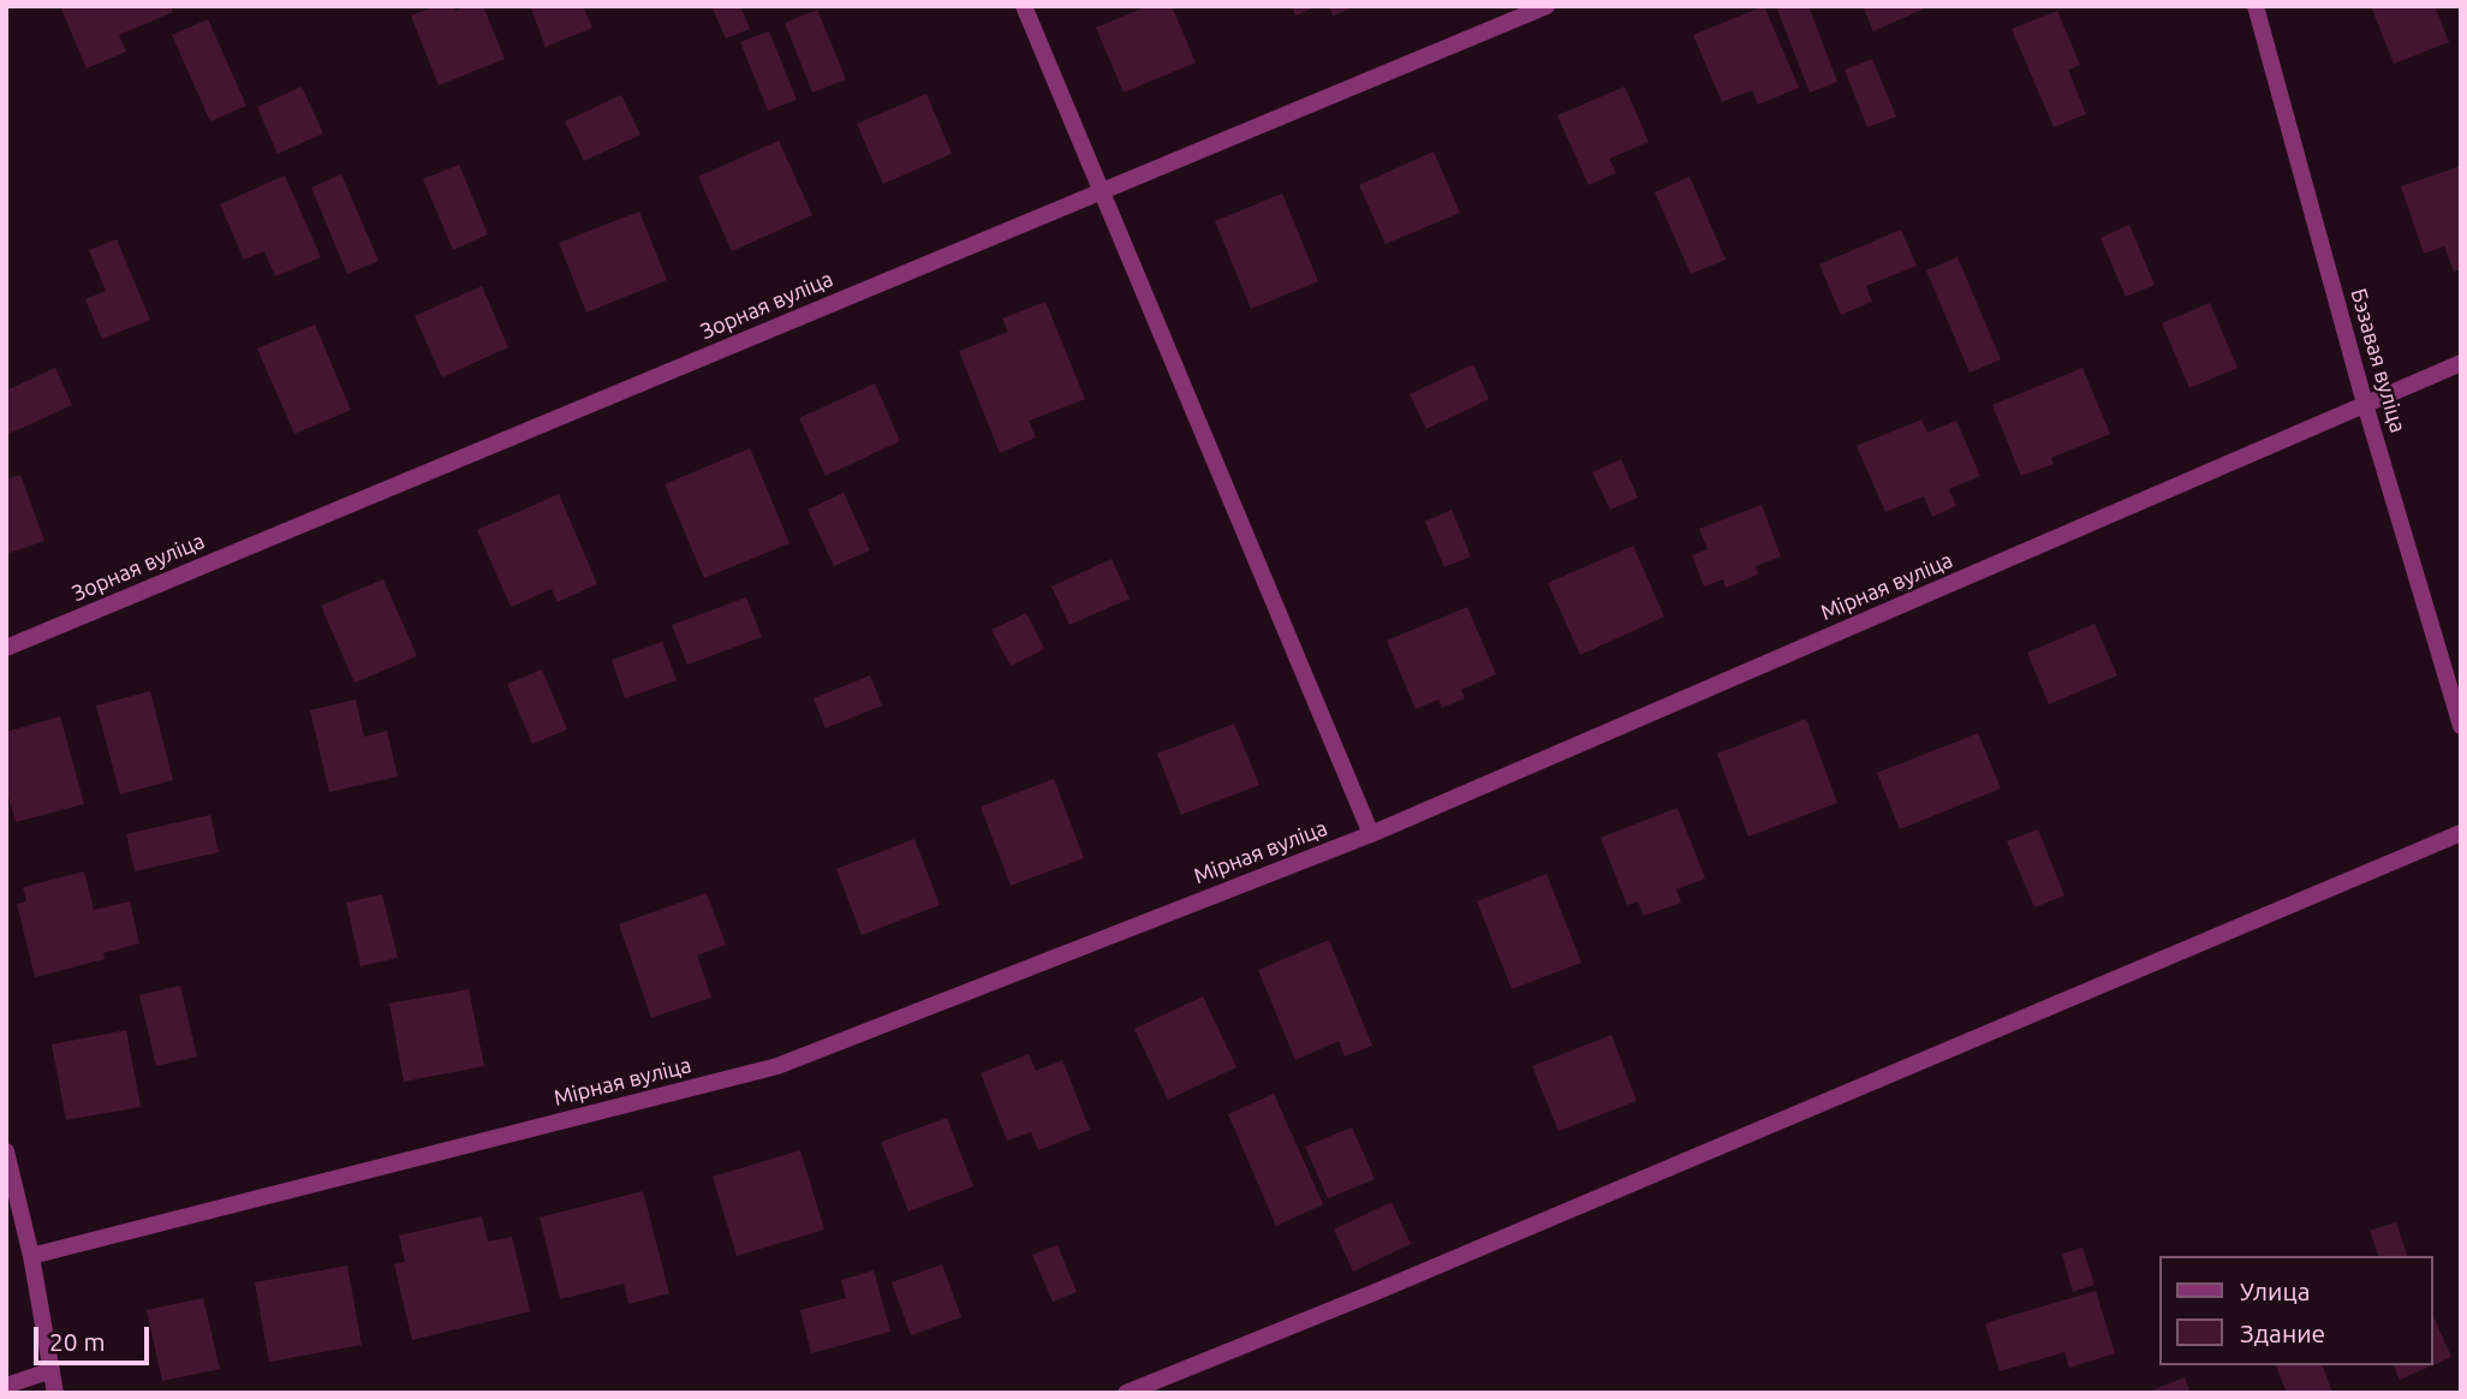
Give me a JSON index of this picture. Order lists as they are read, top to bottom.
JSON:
{
  "streets": {
    "street": ["Зорная вуліца", "Бэзавая вуліца", "Мірная вуліца"]
  },
  "crossings": [
    ["Бэзавая вуліца", "Мірная вуліца"]
  ],
  "legend": ["Улица", "Здание"],
  "scale_bar": "20 m"
}
